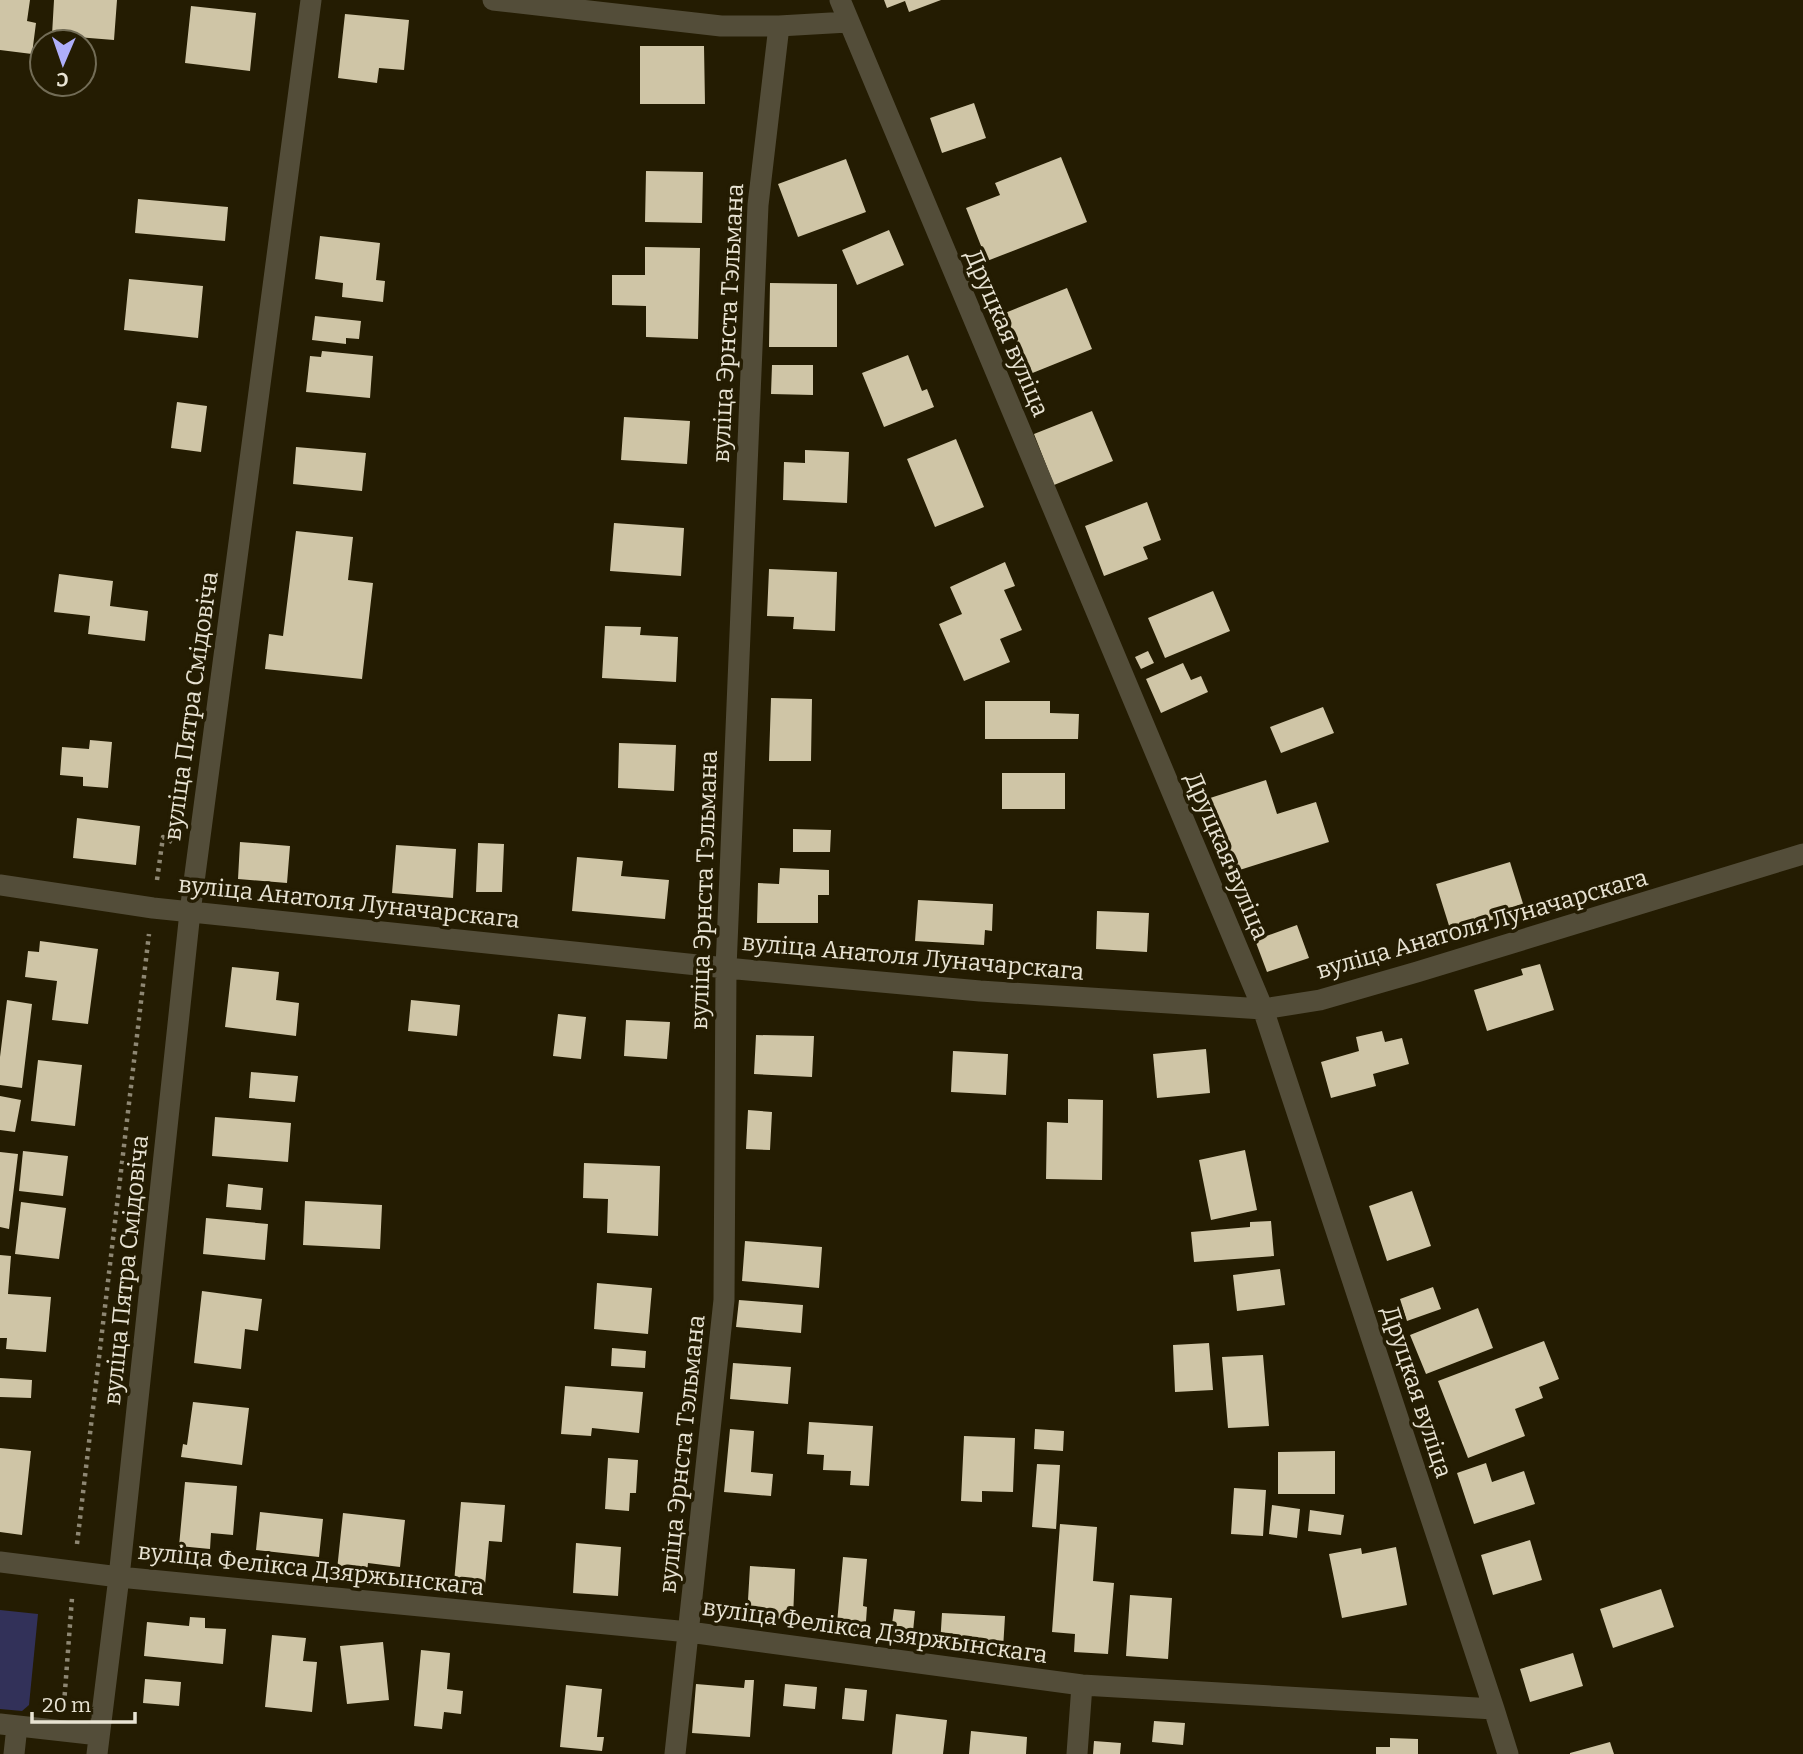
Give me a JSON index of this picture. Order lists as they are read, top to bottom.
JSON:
{
  "streets": {
    "street": [
      "вуліца Эрнста Тэльмана",
      "Друцкая вуліца",
      "вуліца Пятра Смідовіча",
      "вуліца Анатоля Луначарскага",
      "вуліца Фелікса Дзяржынскага"
    ]
  },
  "crossings": [
    ["вуліца Эрнста Тэльмана", "вуліца Анатоля Луначарскага"],
    ["вуліца Эрнста Тэльмана", "вуліца Фелікса Дзяржынскага"],
    ["Друцкая вуліца", "вуліца Анатоля Луначарскага"],
    ["Друцкая вуліца", "вуліца Фелікса Дзяржынскага"],
    ["вуліца Пятра Смідовіча", "вуліца Анатоля Луначарскага"],
    ["вуліца Пятра Смідовіча", "вуліца Фелікса Дзяржынскага"]
  ],
  "scale_bar": "20 m",
  "north": "bottom"
}
